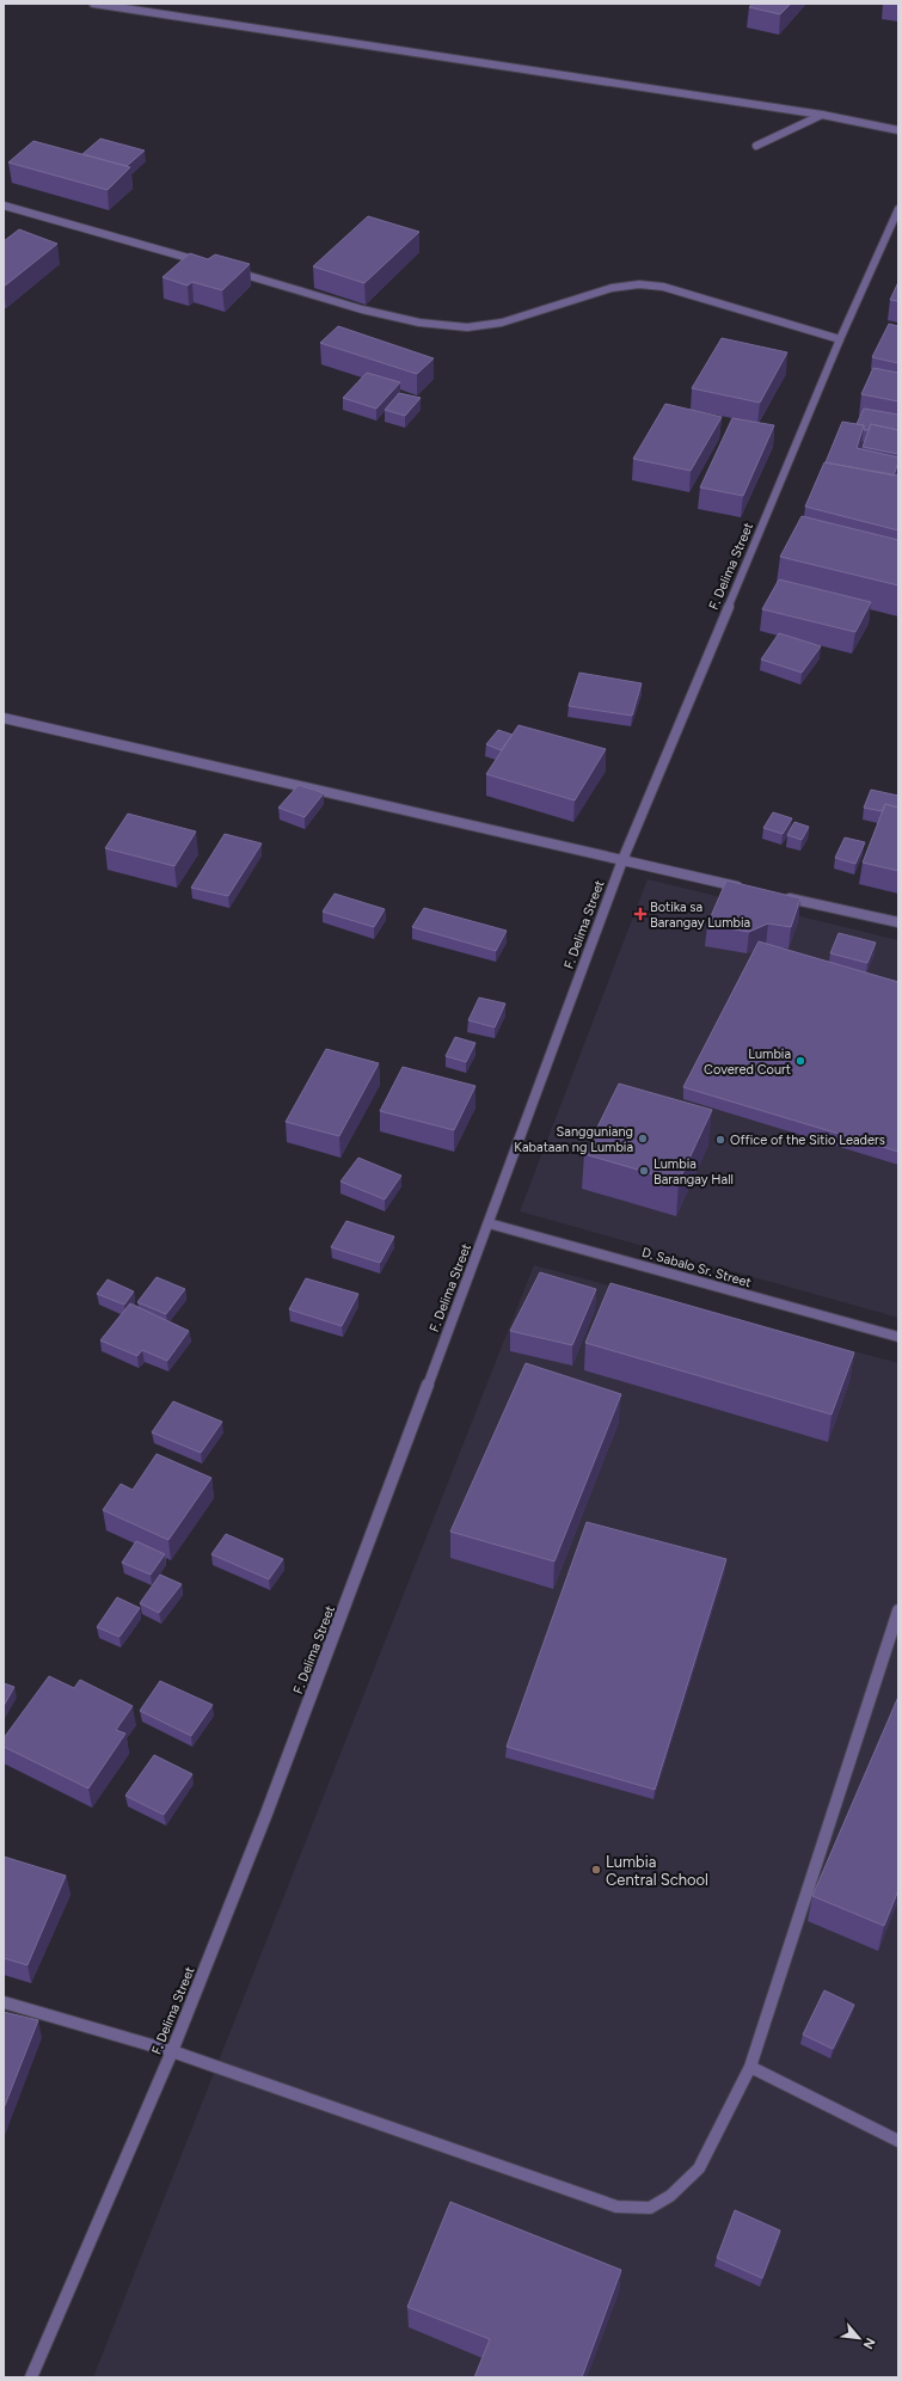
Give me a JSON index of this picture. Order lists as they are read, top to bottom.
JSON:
{
  "streets": {
    "street": ["F. Delima Street", "D. Sabalo Sr. Street"]
  },
  "crossings": [
    ["F. Delima Street", "D. Sabalo Sr. Street"]
  ],
  "places": {
    "health": ["Botika sa Barangay Lumbia"],
    "other": [
      "Lumbia Covered Court",
      "Sangguniang Kabataan ng Lumbia",
      "Office of the Sitio Leaders",
      "Lumbia Barangay Hall",
      "Lumbia Central School"
    ]
  },
  "north": "bottom right"
}
